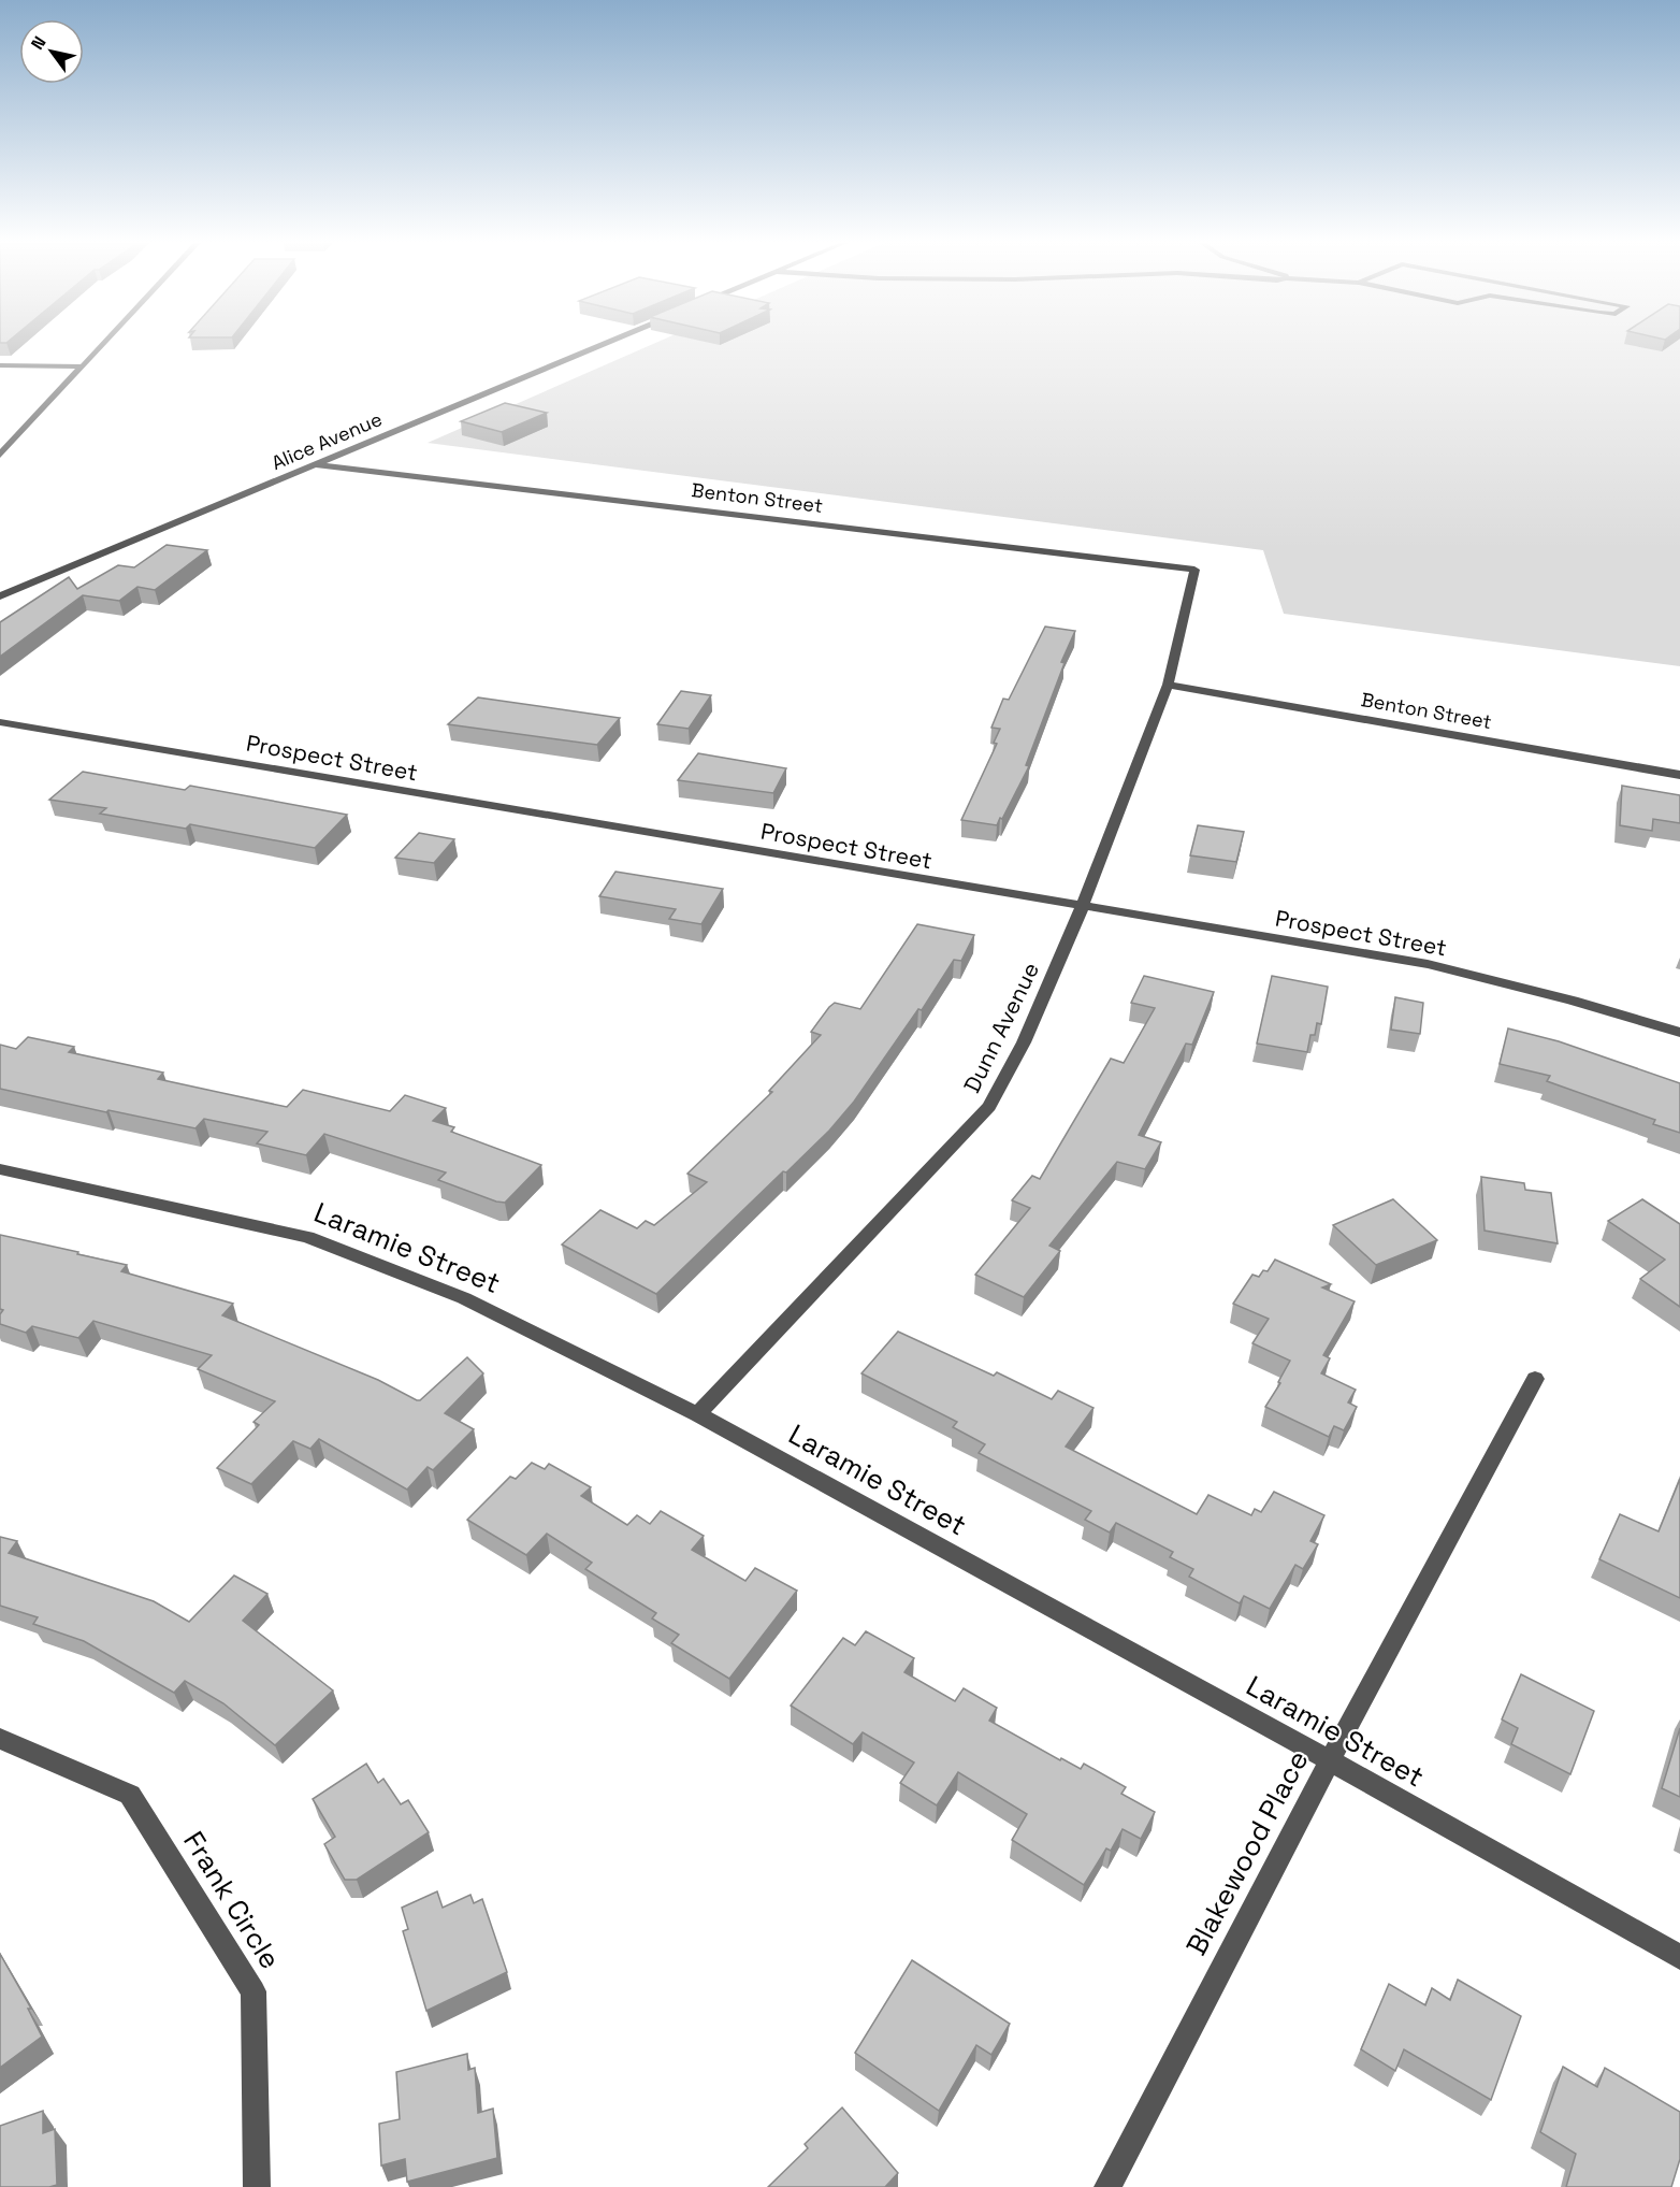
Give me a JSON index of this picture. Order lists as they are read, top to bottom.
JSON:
{
  "streets": {
    "street": [
      "Alice Avenue",
      "Benton Street",
      "Prospect Street",
      "Dunn Avenue",
      "Laramie Street",
      "Blakewood Place",
      "Frank Circle"
    ]
  },
  "crossings": [
    ["Alice Avenue", "Benton Street"],
    ["Benton Street", "Dunn Avenue"],
    ["Prospect Street", "Dunn Avenue"],
    ["Dunn Avenue", "Laramie Street"],
    ["Laramie Street", "Blakewood Place"]
  ],
  "north": "top left"
}
